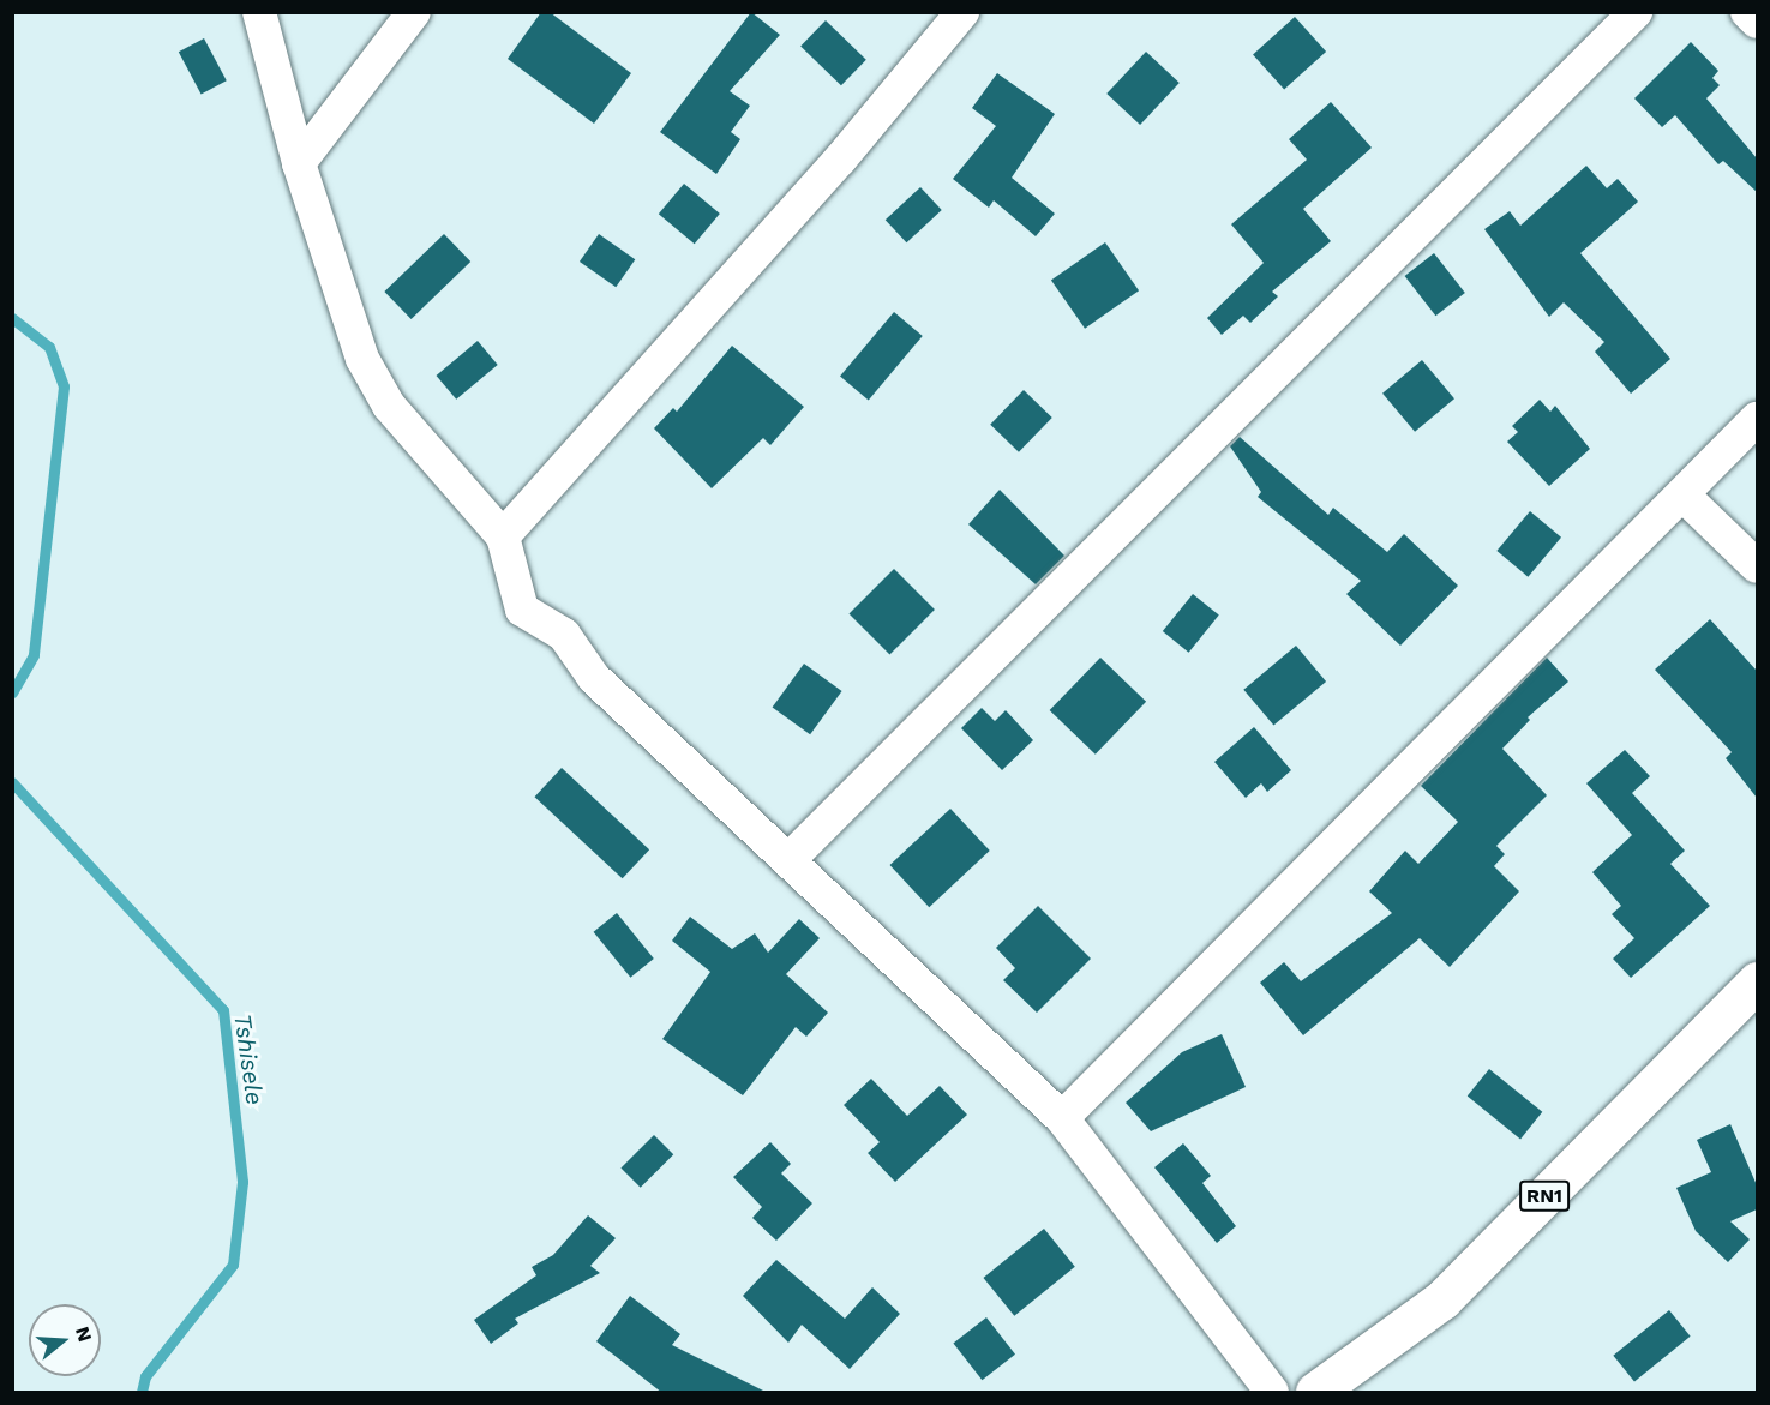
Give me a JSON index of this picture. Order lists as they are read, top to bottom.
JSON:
{
  "streets": {
    "highway": ["RN1"]
  },
  "water": ["Tshisele"],
  "north": "right"
}
